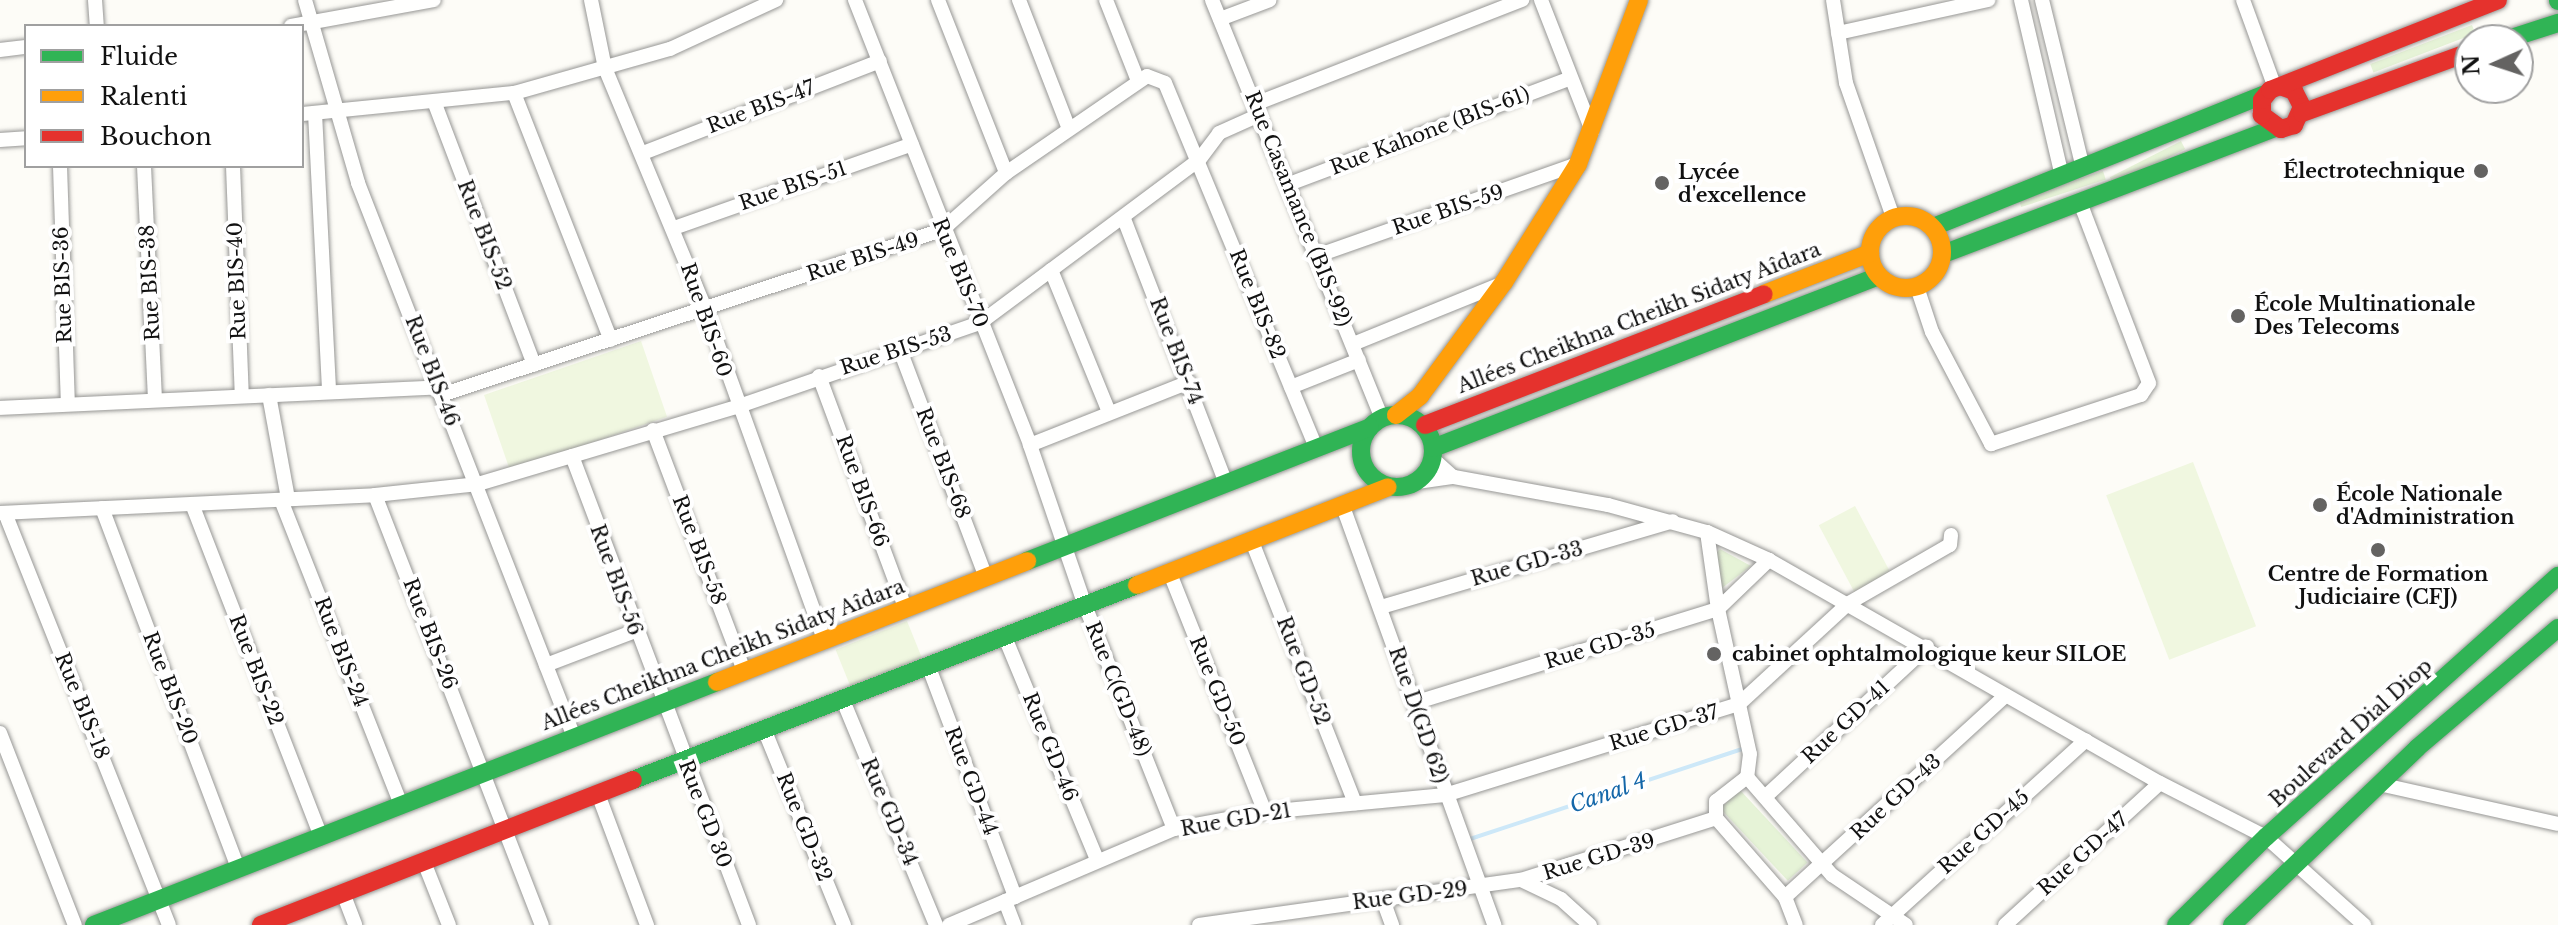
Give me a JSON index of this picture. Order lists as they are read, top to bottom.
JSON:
{
  "streets": {
    "main road": ["Allées Cheikhna Cheikh Sidaty Aîdara", "Boulevard Dial Diop"],
    "street": [
      "Rue BIS-47",
      "Rue Kahone (BIS-61)",
      "Rue BIS-51",
      "Rue Casamance (BIS-92)",
      "Rue BIS-59",
      "Rue BIS-52",
      "Rue BIS-49",
      "Rue BIS-70",
      "Rue BIS-40",
      "Rue BIS-38",
      "Rue BIS-36",
      "Rue BIS-82",
      "Rue BIS-60",
      "Rue BIS-53",
      "Rue BIS-74",
      "Rue BIS-46",
      "Rue BIS-68",
      "Rue BIS-66",
      "Rue BIS-58",
      "Rue GD-33",
      "Rue BIS-56",
      "Rue BIS-26",
      "Rue GD-35",
      "Rue BIS-24",
      "Rue BIS-22",
      "Rue GD-52",
      "Rue BIS-20",
      "Rue C(GD-48)",
      "Rue GD-50",
      "Rue BIS-18",
      "Rue D(GD 62)",
      "Rue GD-41",
      "Rue GD-37",
      "Rue GD-46",
      "Rue GD-44",
      "Rue GD-43",
      "Rue GD-34",
      "Rue GD 30",
      "Rue GD-21",
      "Rue GD-32",
      "Rue GD-45",
      "Rue GD-47",
      "Rue GD-39",
      "Rue GD-29"
    ]
  },
  "crossings": [
    ["Rue BIS-47", "Rue BIS-70"],
    ["Rue BIS-47", "Rue BIS-60"],
    ["Rue Kahone (BIS-61)", "Rue Casamance (BIS-92)"],
    ["Rue BIS-51", "Rue BIS-70"],
    ["Rue BIS-51", "Rue BIS-60"],
    ["Rue Casamance (BIS-92)", "Rue BIS-59"],
    ["Rue Casamance (BIS-92)", "Allées Cheikhna Cheikh Sidaty Aîdara"],
    ["Rue Casamance (BIS-92)", "Rue BIS-53"],
    ["Rue BIS-52", "Rue BIS-49"],
    ["Rue BIS-49", "Rue BIS-70"],
    ["Rue BIS-49", "Rue BIS-40"],
    ["Rue BIS-49", "Rue BIS-38"],
    ["Rue BIS-49", "Rue BIS-36"],
    ["Rue BIS-49", "Rue BIS-60"],
    ["Rue BIS-49", "Rue BIS-46"],
    ["Rue BIS-49", "Rue BIS-24"],
    ["Rue BIS-70", "Allées Cheikhna Cheikh Sidaty Aîdara"],
    ["Rue BIS-70", "Rue BIS-53"],
    ["Rue BIS-70", "Rue C(GD-48)"],
    ["Rue BIS-82", "Allées Cheikhna Cheikh Sidaty Aîdara"],
    ["Rue BIS-82", "Rue BIS-53"],
    ["Allées Cheikhna Cheikh Sidaty Aîdara", "Rue BIS-60"],
    ["Allées Cheikhna Cheikh Sidaty Aîdara", "Rue BIS-74"],
    ["Allées Cheikhna Cheikh Sidaty Aîdara", "Rue BIS-46"],
    ["Allées Cheikhna Cheikh Sidaty Aîdara", "Rue BIS-68"],
    ["Allées Cheikhna Cheikh Sidaty Aîdara", "Rue BIS-66"],
    ["Allées Cheikhna Cheikh Sidaty Aîdara", "Rue BIS-58"],
    ["Allées Cheikhna Cheikh Sidaty Aîdara", "Rue BIS-56"],
    ["Allées Cheikhna Cheikh Sidaty Aîdara", "Rue BIS-26"],
    ["Allées Cheikhna Cheikh Sidaty Aîdara", "Rue BIS-24"],
    ["Allées Cheikhna Cheikh Sidaty Aîdara", "Rue BIS-22"],
    ["Allées Cheikhna Cheikh Sidaty Aîdara", "Rue BIS-20"],
    ["Allées Cheikhna Cheikh Sidaty Aîdara", "Rue C(GD-48)"],
    ["Allées Cheikhna Cheikh Sidaty Aîdara", "Rue BIS-18"],
    ["Allées Cheikhna Cheikh Sidaty Aîdara", "Rue GD 30"],
    ["Rue BIS-60", "Rue BIS-53"],
    ["Rue BIS-53", "Rue BIS-74"],
    ["Rue BIS-53", "Rue BIS-46"],
    ["Rue BIS-53", "Rue BIS-68"],
    ["Rue BIS-53", "Rue BIS-66"],
    ["Rue BIS-53", "Rue BIS-58"],
    ["Rue BIS-53", "Rue BIS-56"],
    ["Rue BIS-53", "Rue BIS-26"],
    ["Rue BIS-53", "Rue BIS-24"],
    ["Rue BIS-53", "Rue BIS-22"],
    ["Rue BIS-53", "Rue BIS-20"],
    ["Rue BIS-53", "Rue BIS-18"],
    ["Rue GD-33", "Rue D(GD 62)"],
    ["Rue BIS-56", "Rue GD 30"],
    ["Rue GD-35", "Rue D(GD 62)"],
    ["Rue GD-52", "Rue GD-21"],
    ["Rue C(GD-48)", "Rue GD-21"],
    ["Rue GD-50", "Rue GD-21"],
    ["Rue D(GD 62)", "Rue GD-37"],
    ["Rue D(GD 62)", "Rue GD-21"],
    ["Rue D(GD 62)", "Rue GD-39"],
    ["Rue D(GD 62)", "Rue GD-29"],
    ["Rue GD-37", "Rue GD-21"],
    ["Rue GD-46", "Rue GD-21"],
    ["Rue GD-44", "Rue GD-21"],
    ["Rue GD-39", "Rue GD-29"]
  ],
  "water": ["Canal 4"],
  "places": [
    "Électrotechnique",
    "Lycée d'excellence",
    "École Multinationale Des Telecoms",
    "École Nationale d'Administration",
    "Centre de Formation Judiciaire (CFJ)",
    "cabinet ophtalmologique keur SILOE"
  ],
  "legend": ["Fluide", "Ralenti", "Bouchon"],
  "north": "left"
}
